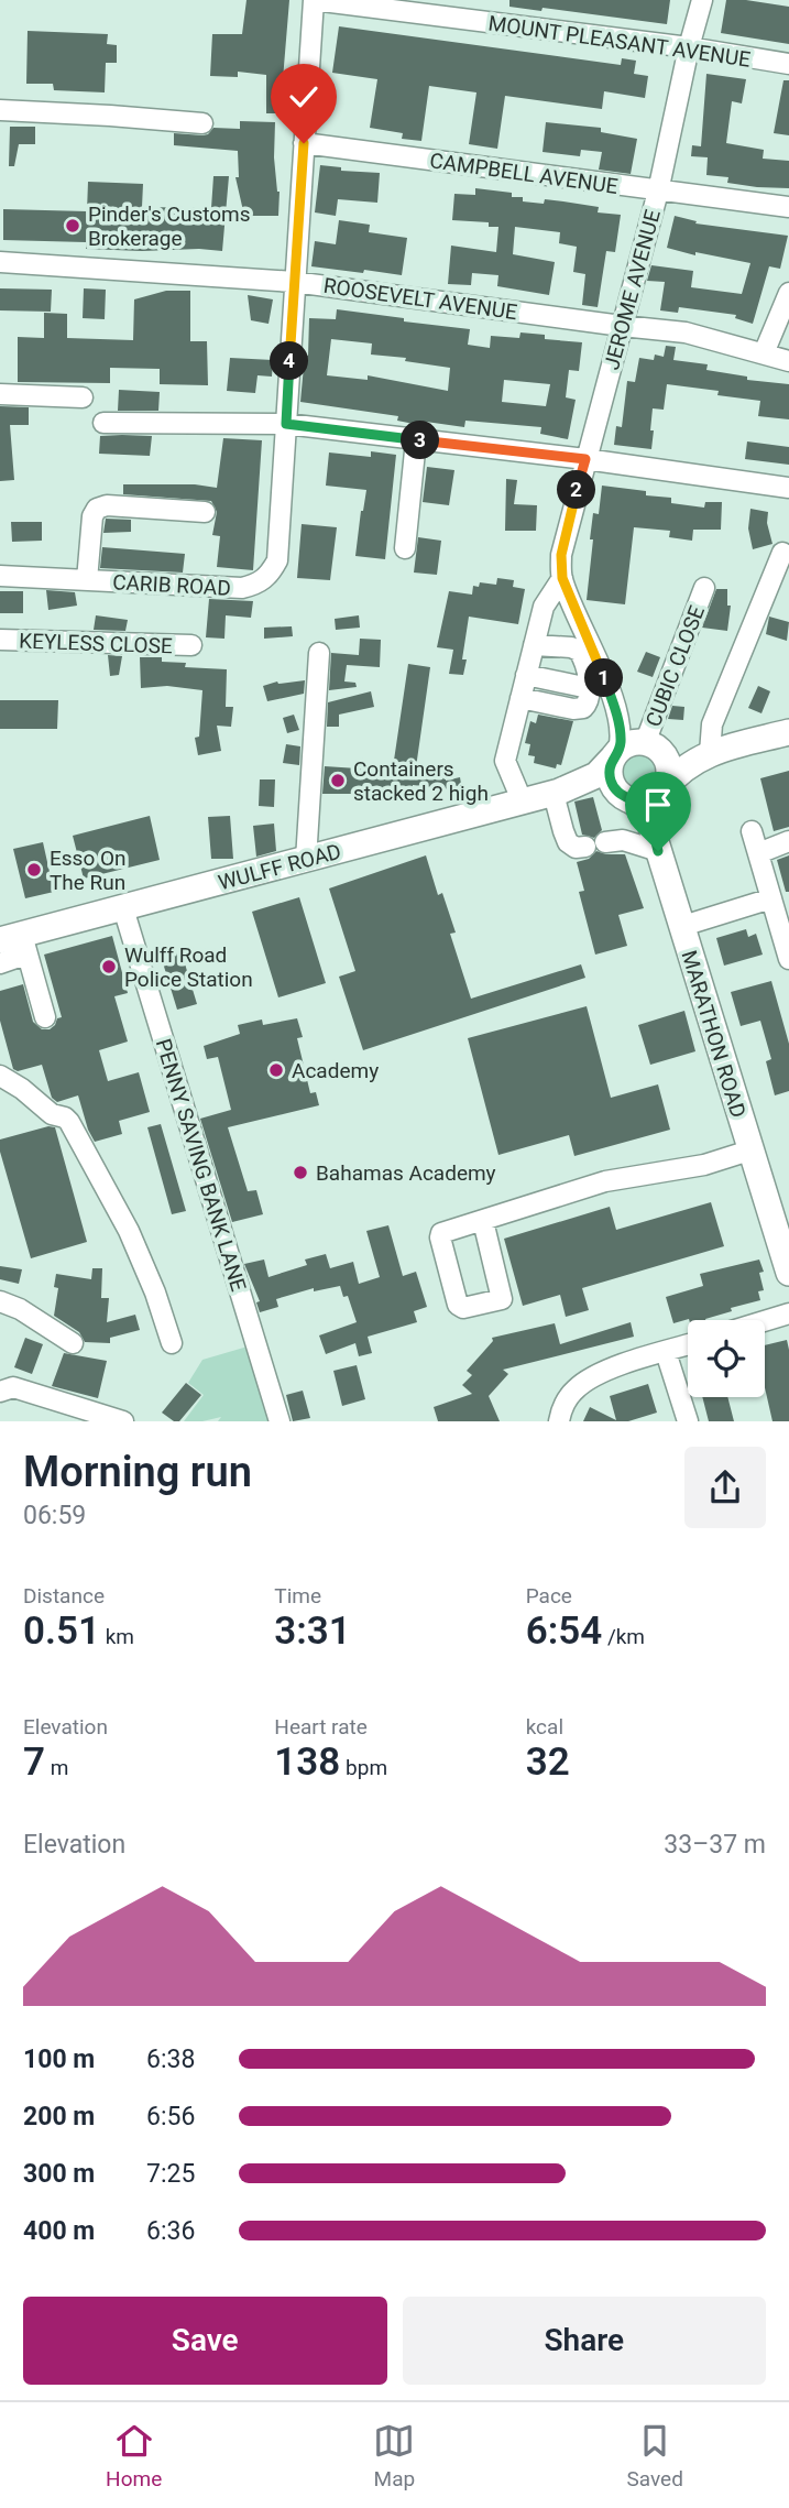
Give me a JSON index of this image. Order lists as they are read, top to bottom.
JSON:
{
  "streets": {
    "main road": ["WULFF ROAD", "MARATHON ROAD"],
    "street": [
      "MOUNT PLEASANT AVENUE",
      "CAMPBELL AVENUE",
      "JEROME AVENUE",
      "ROOSEVELT AVENUE",
      "CARIB ROAD",
      "KEYLESS CLOSE",
      "CUBIC CLOSE",
      "PENNY SAVING BANK LANE"
    ]
  },
  "crossings": [
    ["MOUNT PLEASANT AVENUE", "JEROME AVENUE"],
    ["MOUNT PLEASANT AVENUE", "CARIB ROAD"],
    ["CAMPBELL AVENUE", "JEROME AVENUE"],
    ["CAMPBELL AVENUE", "CARIB ROAD"],
    ["JEROME AVENUE", "ROOSEVELT AVENUE"],
    ["JEROME AVENUE", "CUBIC CLOSE"],
    ["JEROME AVENUE", "WULFF ROAD"],
    ["JEROME AVENUE", "MARATHON ROAD"],
    ["ROOSEVELT AVENUE", "CARIB ROAD"],
    ["CUBIC CLOSE", "WULFF ROAD"],
    ["CUBIC CLOSE", "MARATHON ROAD"],
    ["WULFF ROAD", "MARATHON ROAD"],
    ["WULFF ROAD", "PENNY SAVING BANK LANE"]
  ],
  "places": [
    "Pinder's Customs Brokerage",
    "Containers stacked 2 high",
    "Esso On The Run",
    "Wulff Road Police Station",
    "Academy",
    "Bahamas Academy"
  ],
  "page": {
    "pins": [
      "4",
      "3",
      "2",
      "1"
    ],
    "heading": ["Morning run", "06:59"],
    "stats": [
      ["Distance", "0.51 km"],
      ["Time", "3:31"],
      ["Pace", "6:54 /km"],
      ["Elevation", "7 m"],
      ["Heart rate", "138 bpm"],
      ["kcal", "32"]
    ],
    "chart": ["Elevation", "33–37 m"],
    "list": [
      {
        "name": "100 m",
        "note": "6:38"
      },
      {
        "name": "200 m",
        "note": "6:56"
      },
      {
        "name": "300 m",
        "note": "7:25"
      },
      {
        "name": "400 m",
        "note": "6:36"
      }
    ],
    "buttons": ["Save", "Share"],
    "tabs": ["Home", "Map", "Saved"]
  }
}
